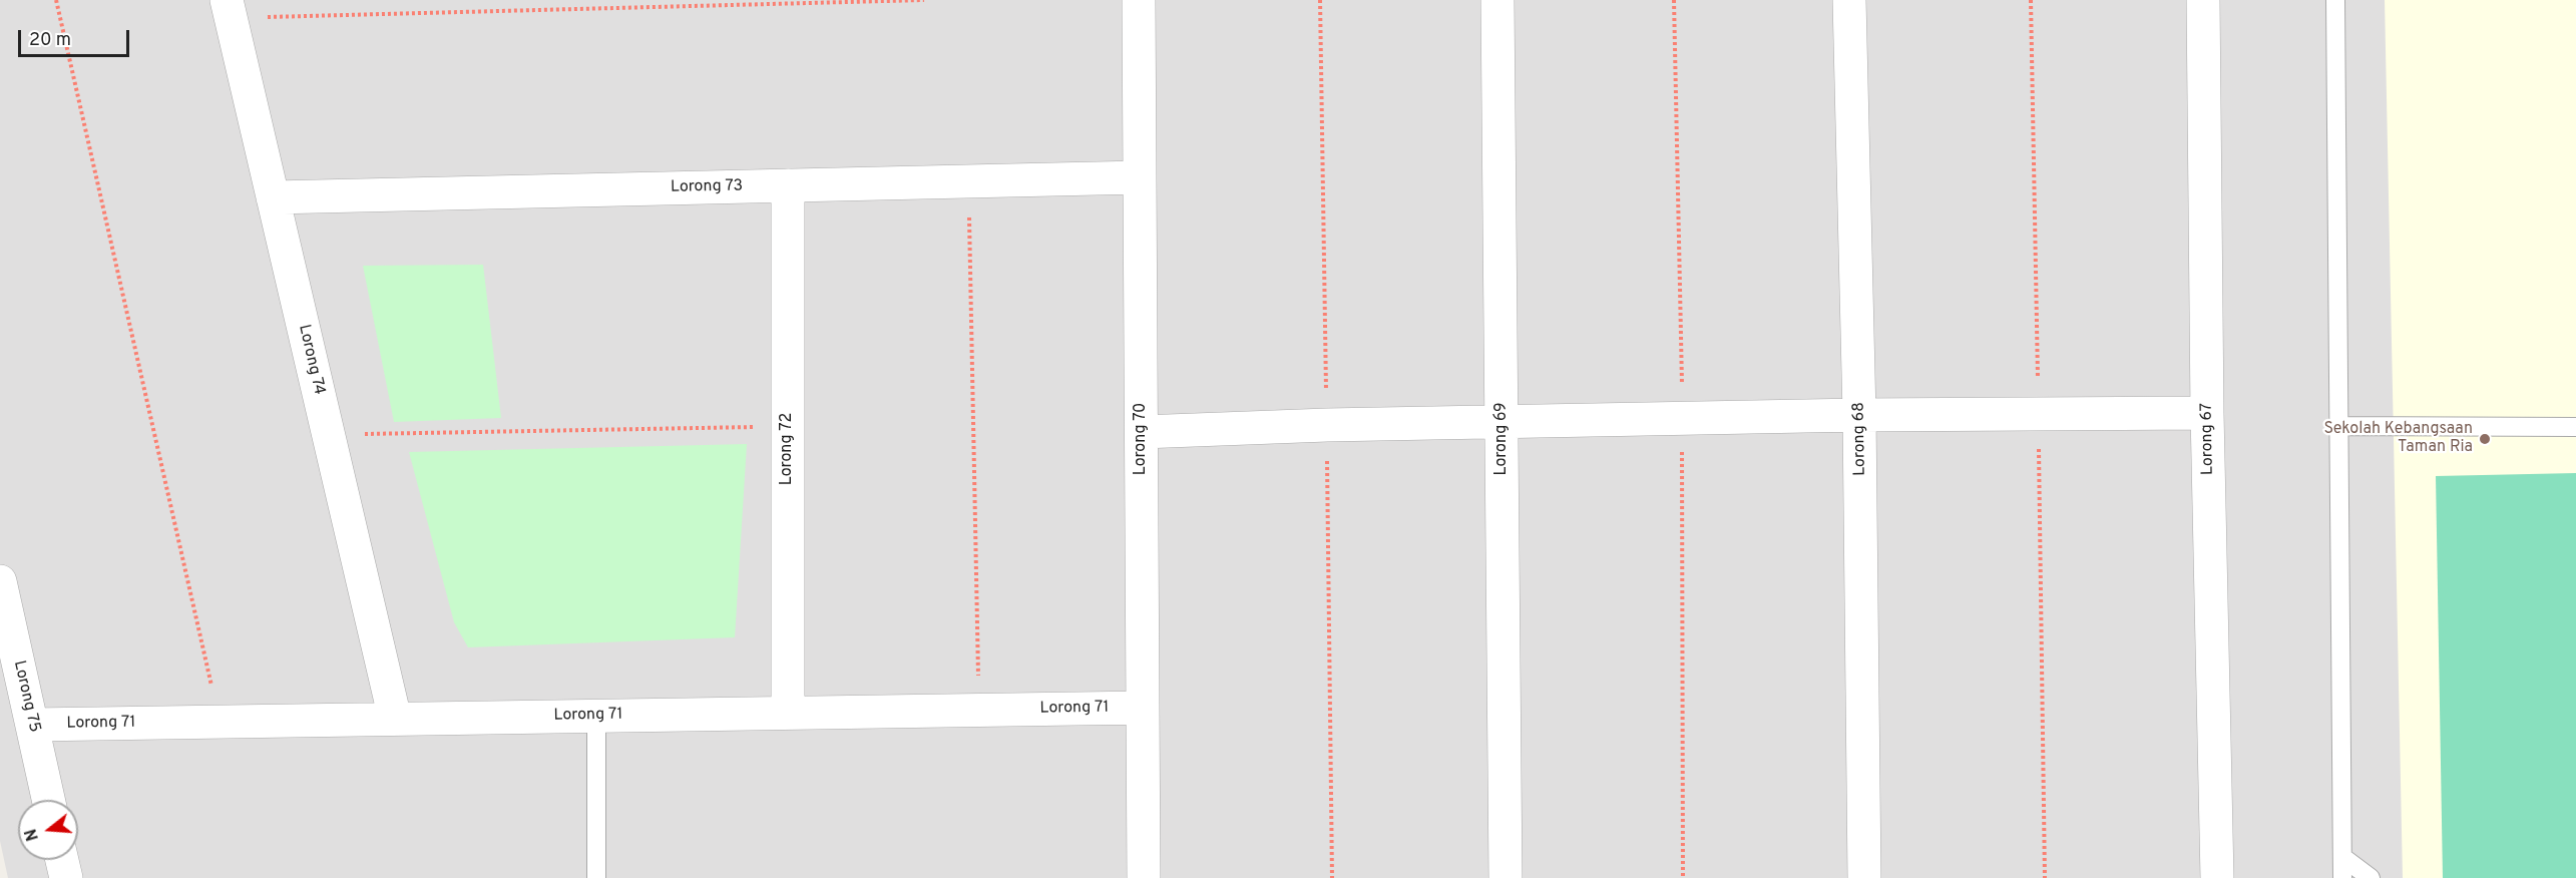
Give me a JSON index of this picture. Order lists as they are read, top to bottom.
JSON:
{
  "streets": {
    "street": [
      "Lorong 73",
      "Lorong 74",
      "Lorong 70",
      "Lorong 69",
      "Lorong 68",
      "Lorong 67",
      "Lorong 72",
      "Lorong 75",
      "Lorong 71"
    ]
  },
  "crossings": [
    ["Lorong 73", "Lorong 74"],
    ["Lorong 73", "Lorong 70"],
    ["Lorong 73", "Lorong 72"],
    ["Lorong 74", "Lorong 71"],
    ["Lorong 70", "Lorong 71"],
    ["Lorong 72", "Lorong 71"],
    ["Lorong 75", "Lorong 71"]
  ],
  "places": ["Sekolah Kebangsaan Taman Ria"],
  "scale_bar": "20 m",
  "north": "left"
}
